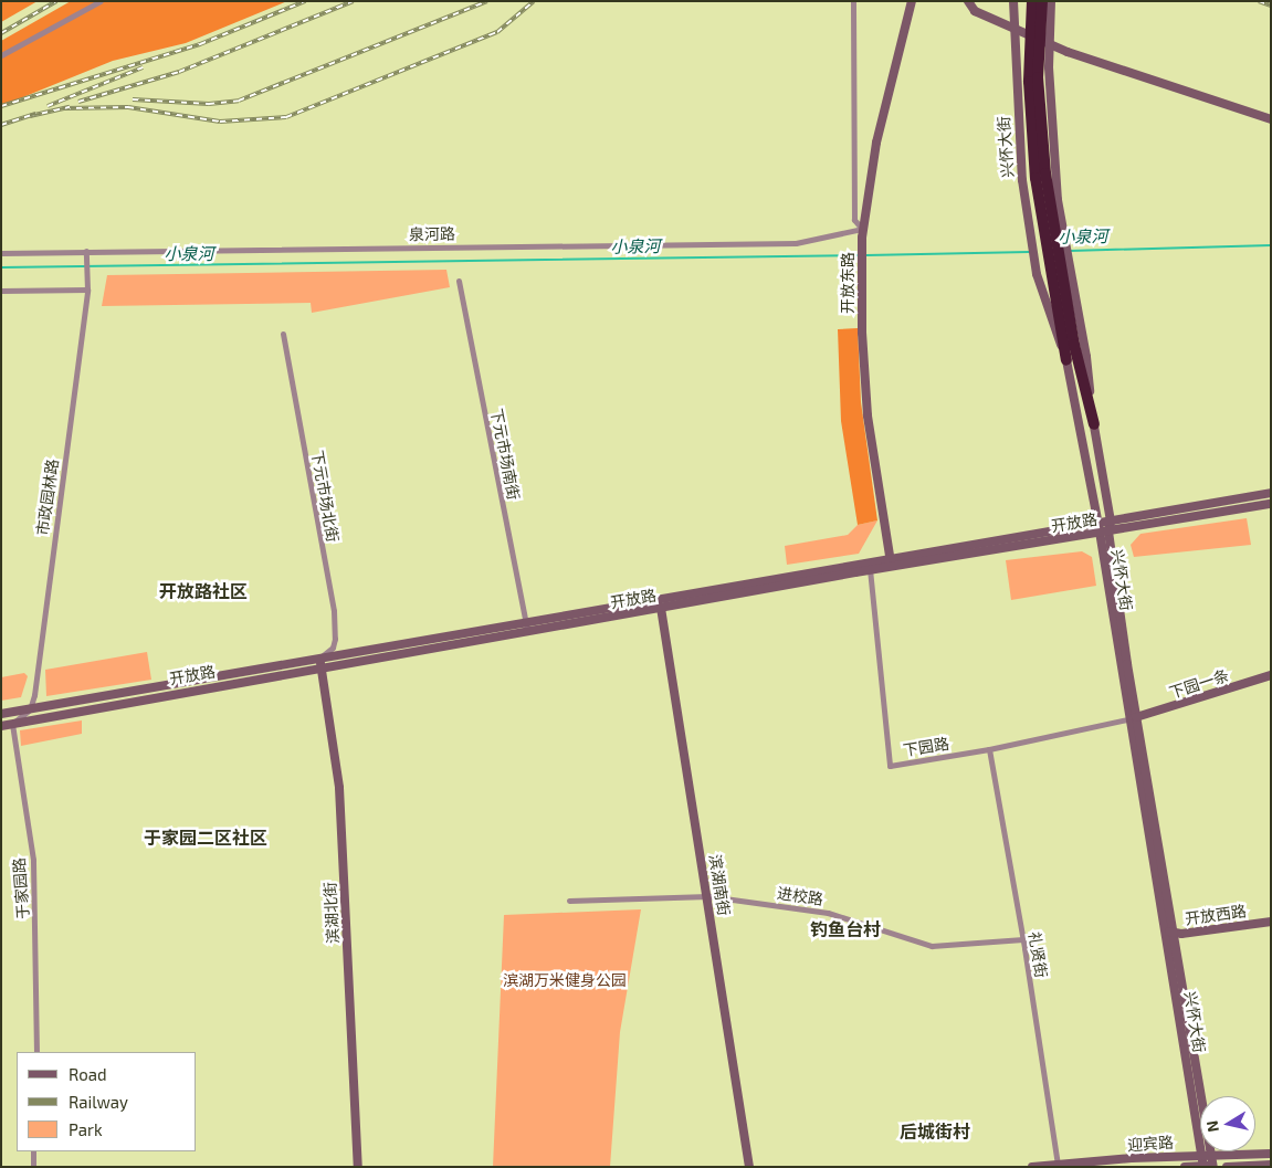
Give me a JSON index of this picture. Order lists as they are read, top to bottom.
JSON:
{
  "streets": {
    "main road": [
      "兴怀大街",
      "开放东路",
      "开放路",
      "下园一条",
      "滨湖南街",
      "滨湖北街",
      "开放西路",
      "迎宾路"
    ],
    "street": [
      "泉河路",
      "下元市场南街",
      "下元市场北街",
      "市政园林路",
      "下园路",
      "于家园路",
      "进校路",
      "礼贤街"
    ]
  },
  "crossings": [
    ["兴怀大街", "开放路"],
    ["兴怀大街", "下园一条"],
    ["兴怀大街", "下园路"],
    ["兴怀大街", "开放西路"],
    ["兴怀大街", "迎宾路"],
    ["泉河路", "开放东路"],
    ["泉河路", "市政园林路"],
    ["开放东路", "开放路"],
    ["下元市场南街", "开放路"],
    ["下元市场北街", "开放路"],
    ["下元市场北街", "滨湖北街"],
    ["市政园林路", "开放路"],
    ["开放路", "下园路"],
    ["开放路", "滨湖南街"],
    ["开放路", "于家园路"],
    ["开放路", "滨湖北街"],
    ["下园一条", "下园路"],
    ["下园路", "礼贤街"],
    ["滨湖南街", "进校路"],
    ["进校路", "礼贤街"],
    ["礼贤街", "迎宾路"]
  ],
  "districts": [
    "开放路社区",
    "于家园二区社区",
    "钓鱼台村",
    "后城街村"
  ],
  "water": ["小泉河"],
  "parks": ["滨湖万米健身公园"],
  "legend": ["Road", "Railway", "Park"],
  "north": "left"
}
